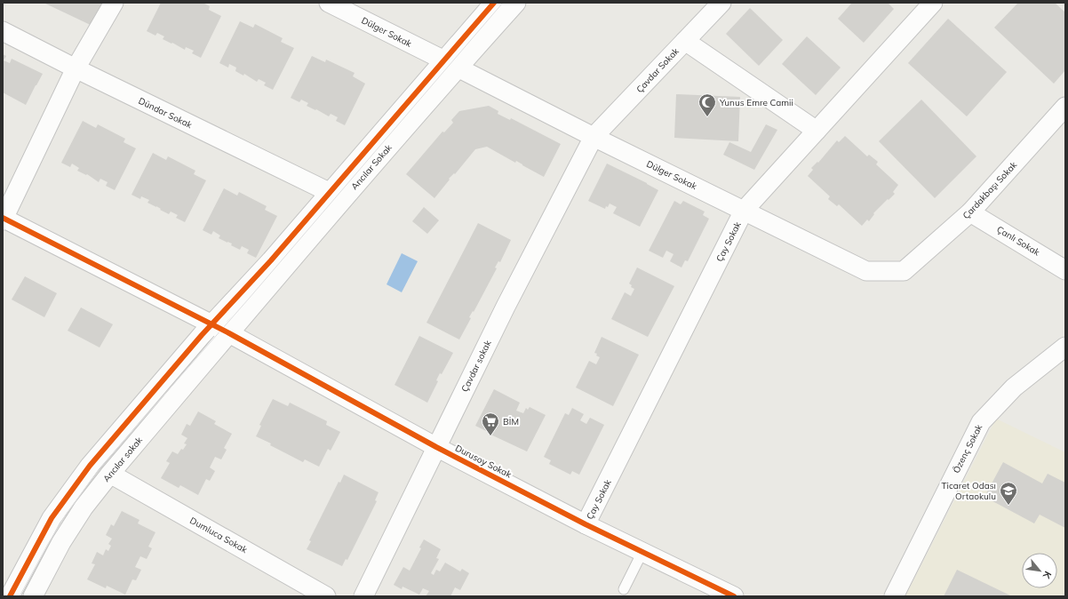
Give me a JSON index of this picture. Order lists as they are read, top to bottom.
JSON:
{
  "streets": {
    "street": [
      "Dülger Sokak",
      "Çavdar Sokak",
      "Dündar Sokak",
      "Arıcılar Sokak",
      "Çardakbaşı Sokak",
      "Çanlı Sokak",
      "Çay Sokak",
      "Çavdar sokak",
      "Özenç Sokak",
      "Arıcılar sokak",
      "Durusoy Sokak",
      "Dumluca Sokak"
    ]
  },
  "crossings": [
    ["Dülger Sokak", "Çavdar Sokak"],
    ["Dülger Sokak", "Arıcılar Sokak"],
    ["Dülger Sokak", "Çardakbaşı Sokak"],
    ["Dülger Sokak", "Çay Sokak"],
    ["Dülger Sokak", "Çavdar sokak"],
    ["Çavdar Sokak", "Çavdar sokak"],
    ["Arıcılar Sokak", "Arıcılar sokak"],
    ["Arıcılar Sokak", "Durusoy Sokak"],
    ["Çardakbaşı Sokak", "Çanlı Sokak"],
    ["Çay Sokak", "Durusoy Sokak"],
    ["Çavdar sokak", "Durusoy Sokak"],
    ["Arıcılar sokak", "Durusoy Sokak"],
    ["Arıcılar sokak", "Dumluca Sokak"]
  ],
  "places": {
    "mosque": ["Yunus Emre Camii"],
    "supermarket": ["BİM"],
    "school or university": ["Ticaret Odası Ortaokulu"]
  },
  "north": "bottom right"
}
